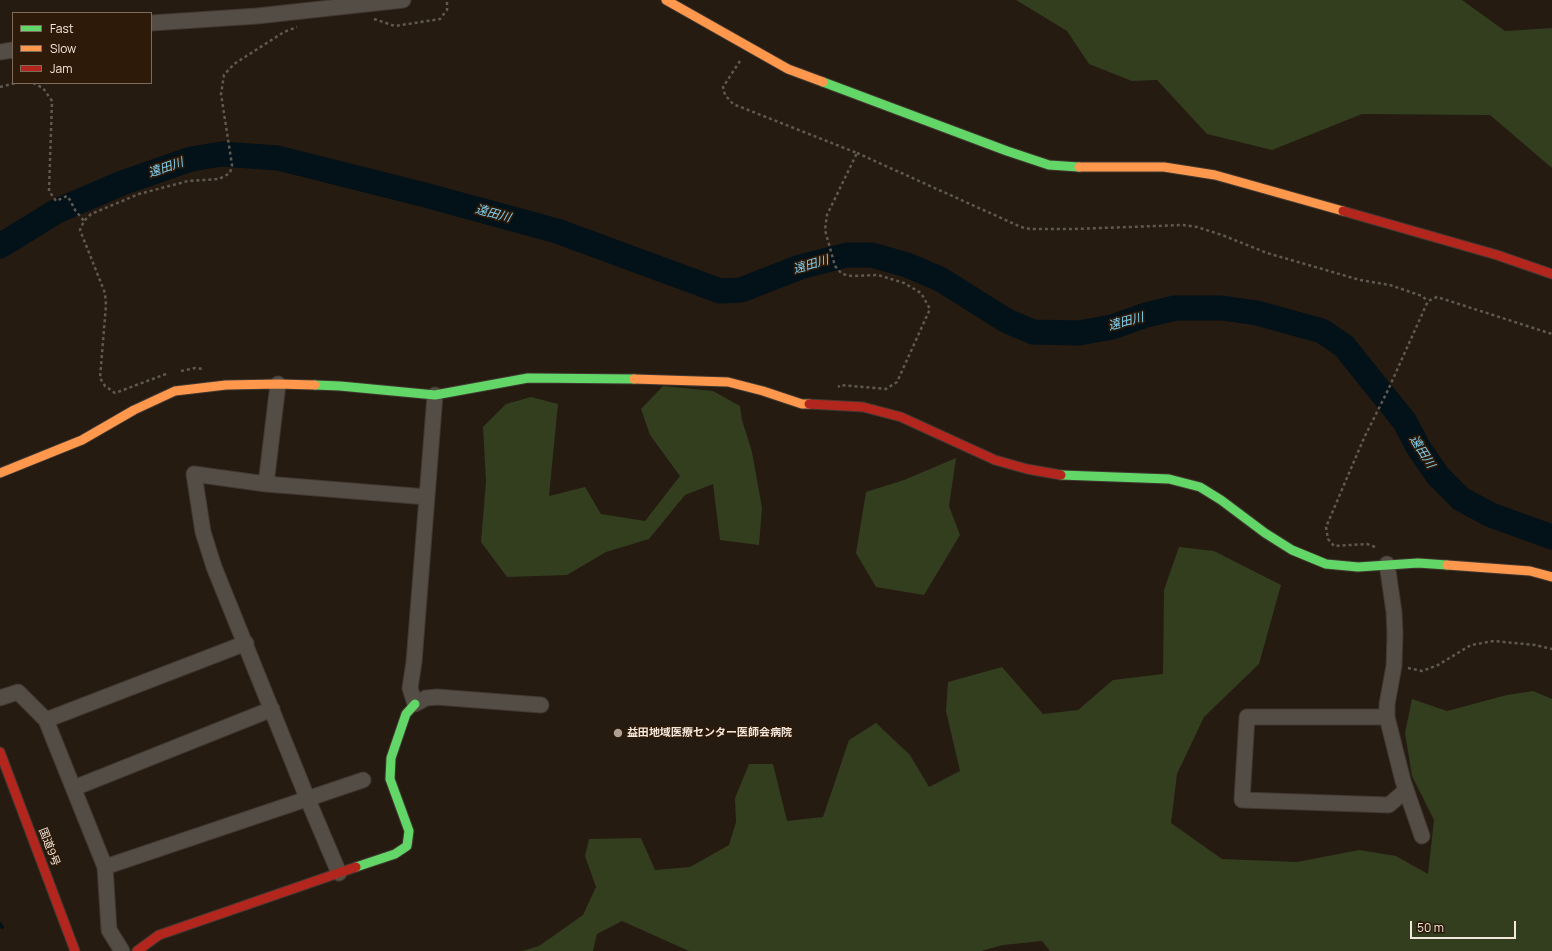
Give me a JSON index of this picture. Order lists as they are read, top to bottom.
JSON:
{
  "streets": {
    "main road": ["国道9号"]
  },
  "water": ["遠田川"],
  "places": ["益田地域医療センター医師会病院"],
  "legend": ["Fast", "Slow", "Jam"],
  "scale_bar": "50 m"
}
